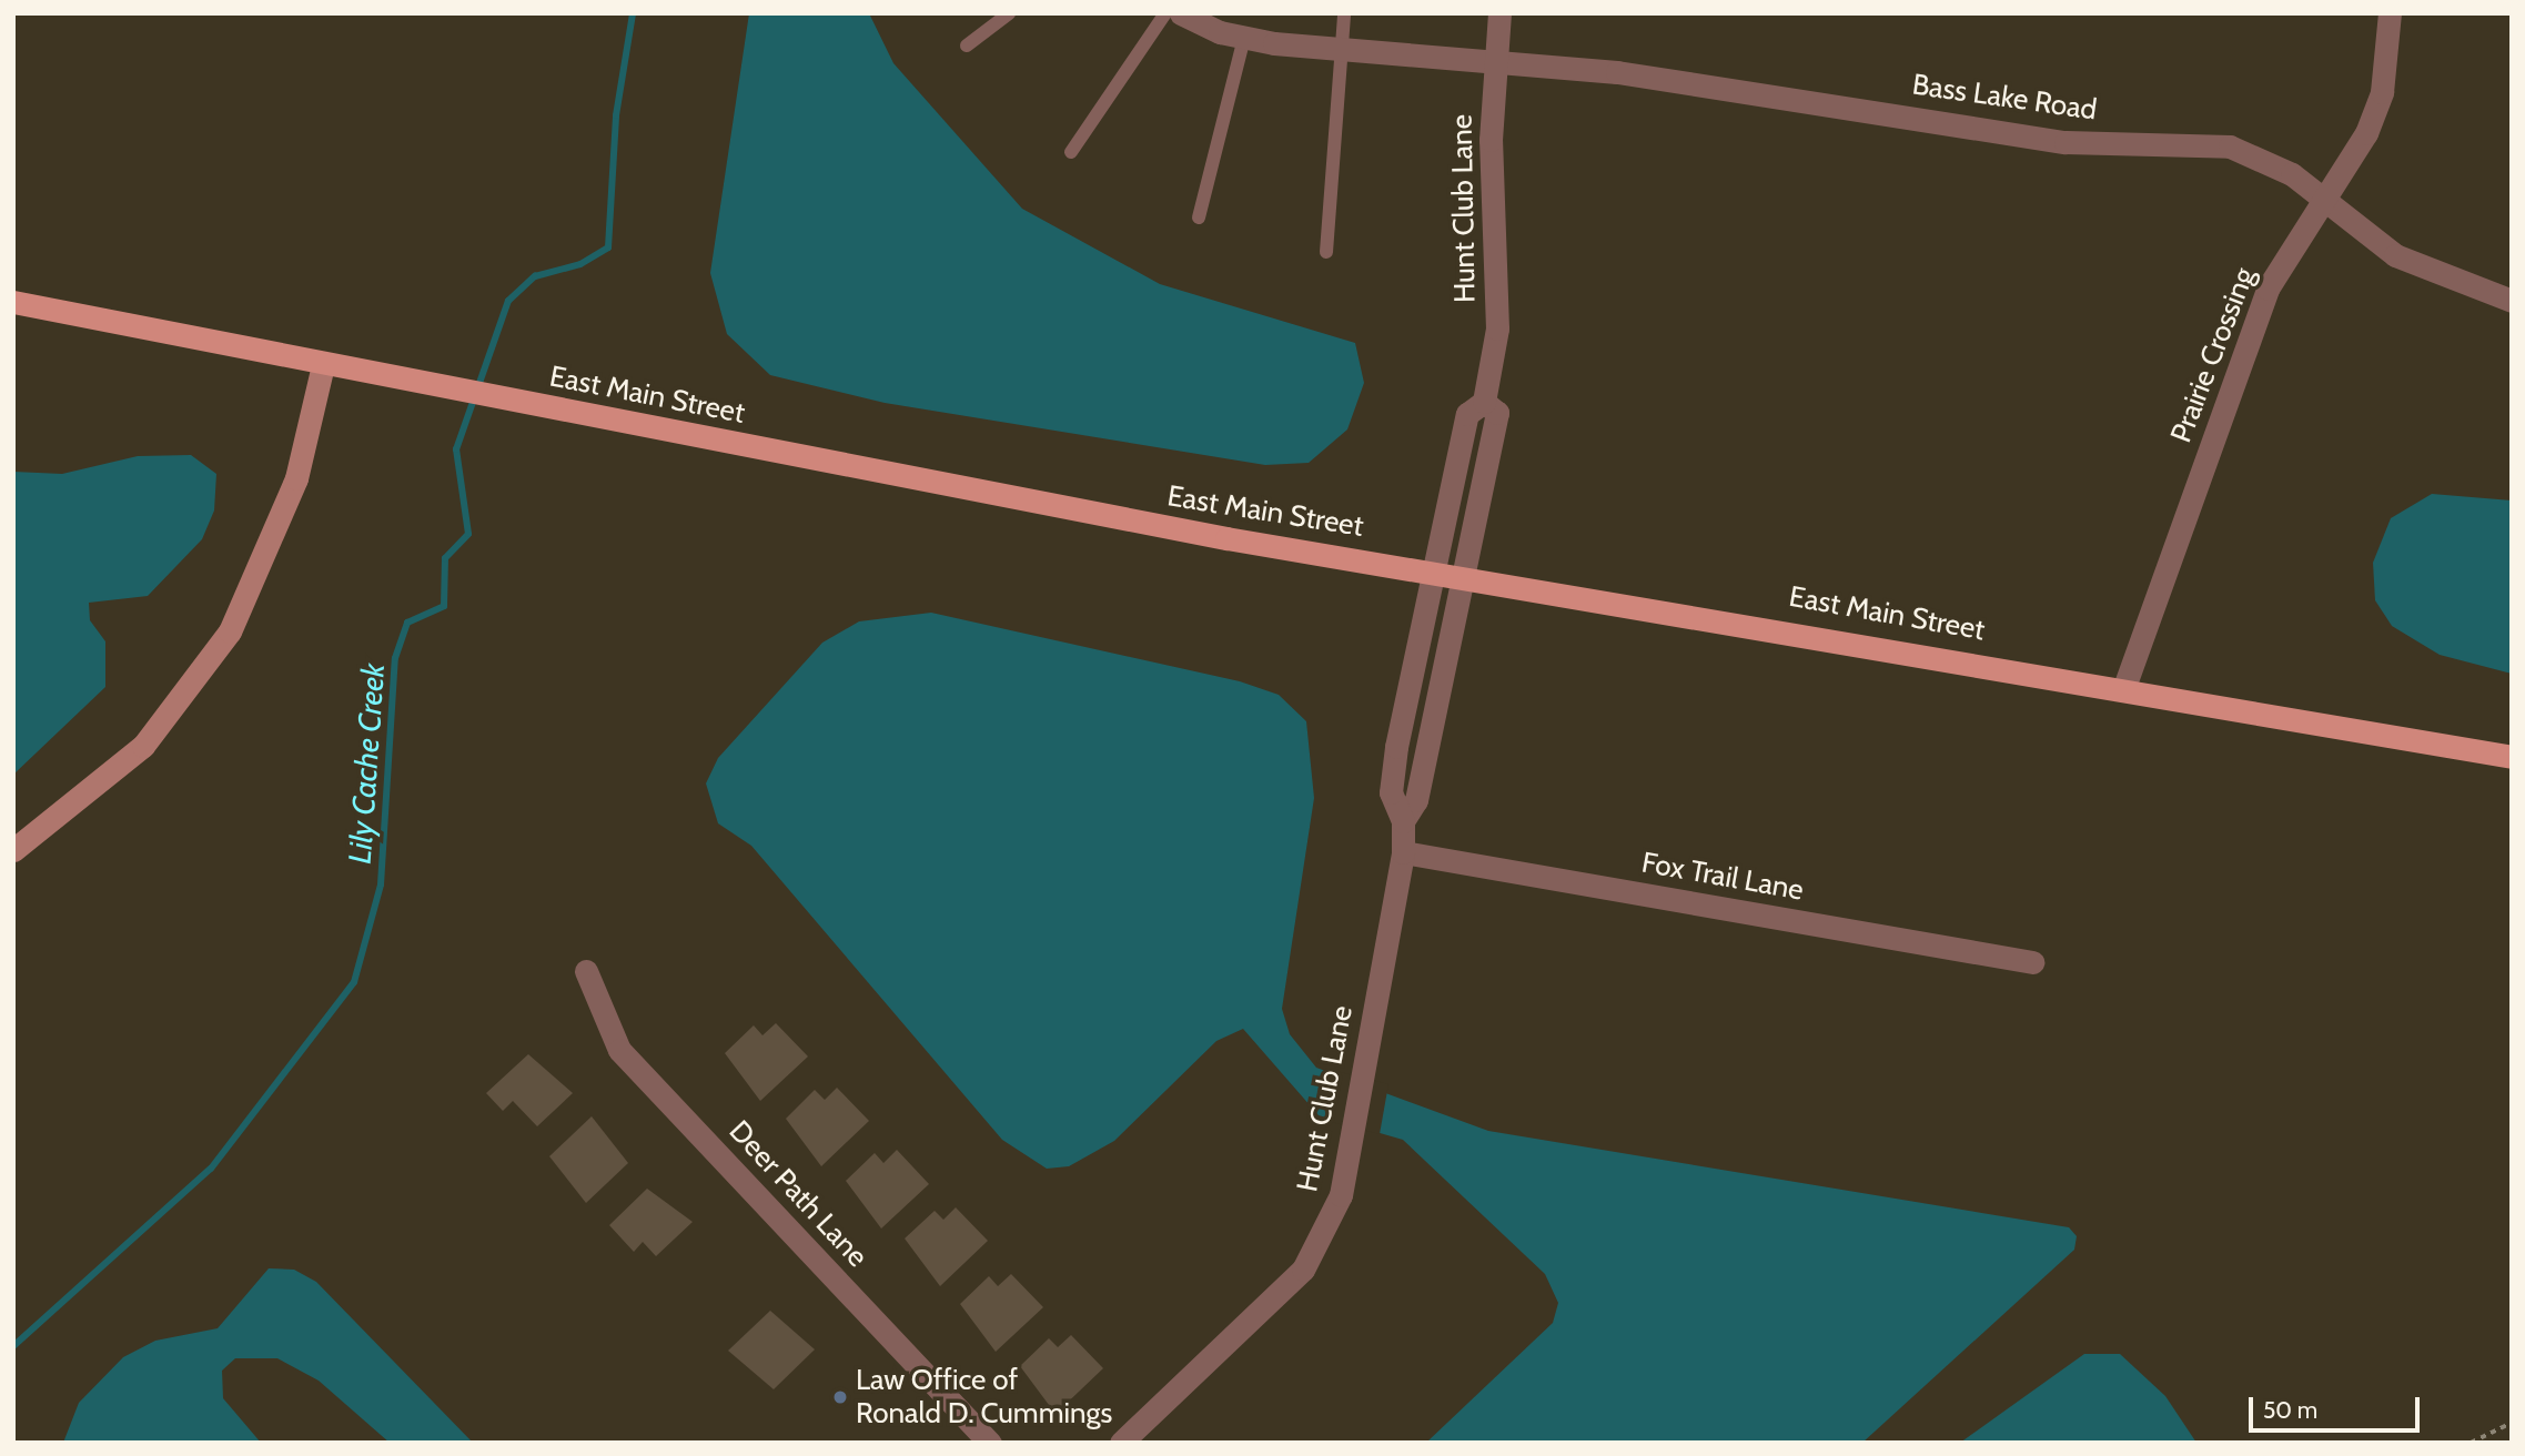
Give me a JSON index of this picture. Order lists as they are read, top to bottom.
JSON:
{
  "streets": {
    "main road": ["East Main Street"],
    "street": [
      "Bass Lake Road",
      "Hunt Club Lane",
      "Prairie Crossing",
      "Fox Trail Lane",
      "Deer Path Lane"
    ]
  },
  "crossings": [
    ["Bass Lake Road", "Hunt Club Lane"],
    ["Bass Lake Road", "Prairie Crossing"],
    ["Hunt Club Lane", "East Main Street"],
    ["Hunt Club Lane", "Fox Trail Lane"],
    ["Prairie Crossing", "East Main Street"]
  ],
  "water": ["Lily Cache Creek"],
  "places": ["Law Office of Ronald D. Cummings"],
  "scale_bar": "50 m"
}
